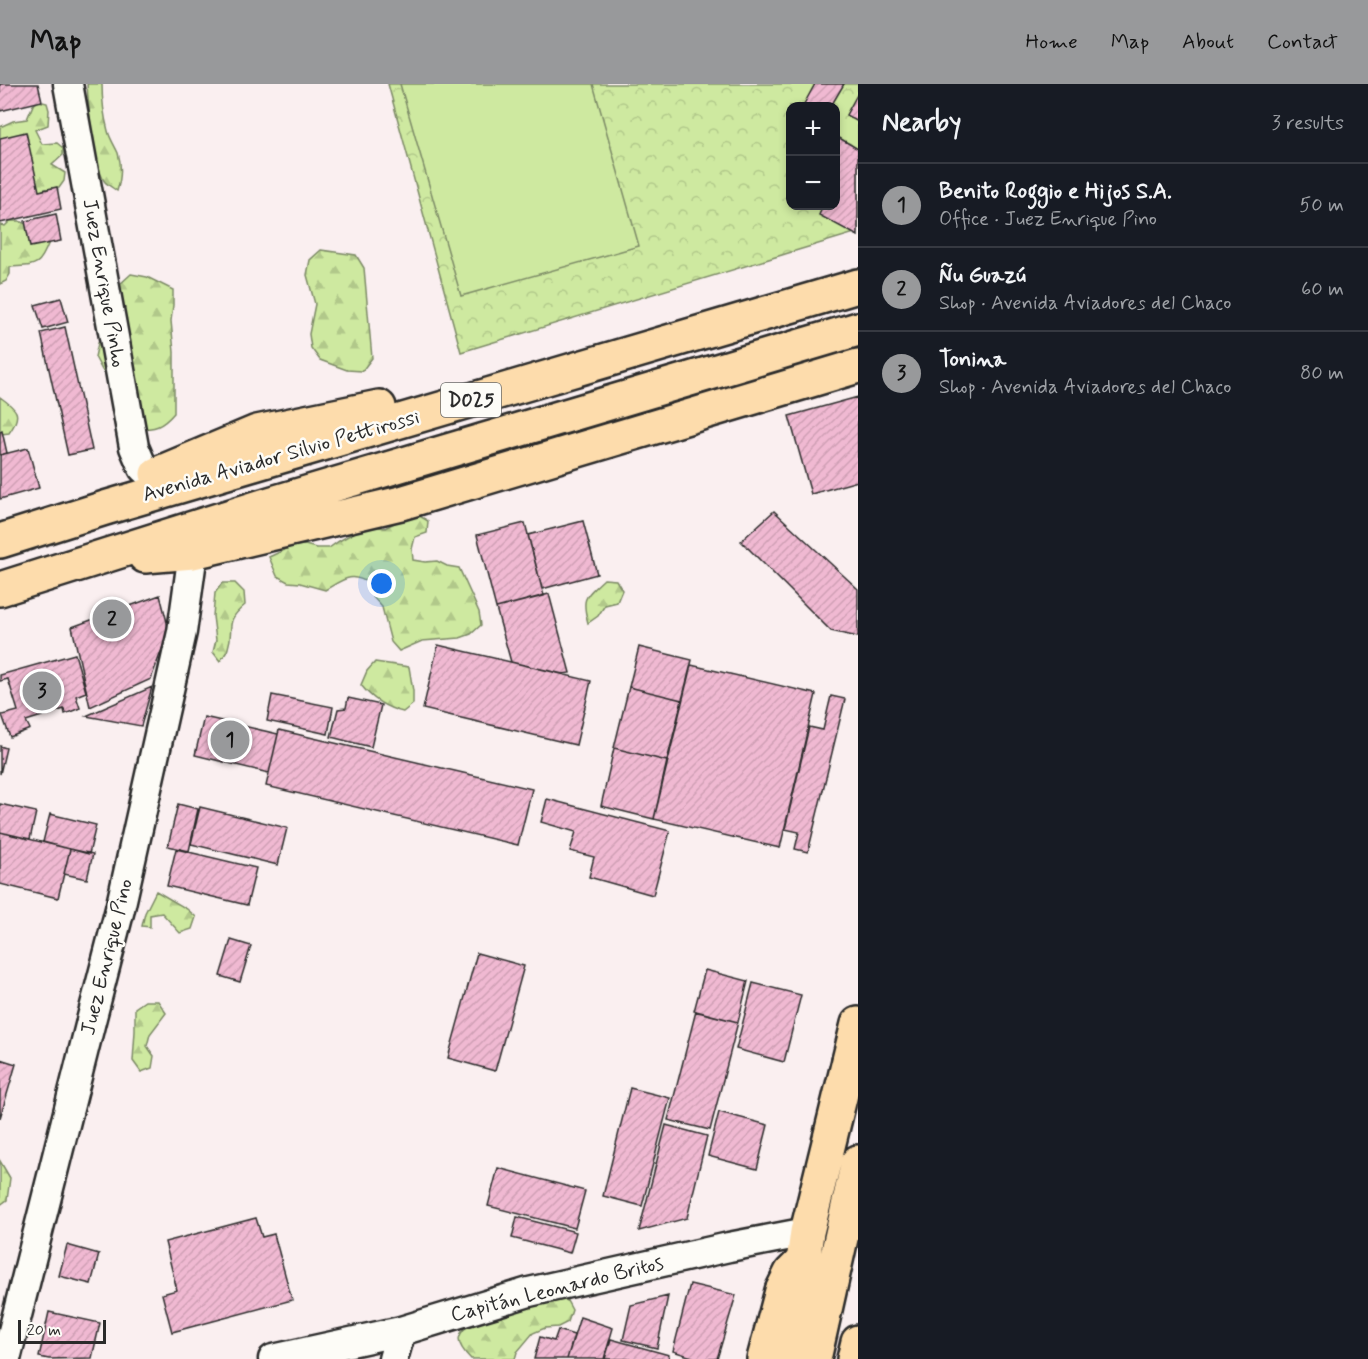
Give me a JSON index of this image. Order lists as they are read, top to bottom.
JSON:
{
  "streets": {
    "main road": ["D025", "Avenida Aviador Silvio Pettirossi"],
    "street": ["Juez Enrique Pinho", "Juez Enrique Pino", "Capitán Leonardo Britos"]
  },
  "scale_bar": "20 m",
  "page": {
    "header": "Map",
    "nav": [
      "Home",
      "Map",
      "About",
      "Contact"
    ],
    "heading": ["Nearby", "3 results"],
    "map_buttons": ["+", "−"],
    "list": [
      {
        "mark": "1",
        "name": "Benito Roggio e Hijos S.A.",
        "note": "Office · Juez Enrique Pino",
        "value": "50 m"
      },
      {
        "mark": "2",
        "name": "Ñu Guazú",
        "note": "Shop · Avenida Aviadores del Chaco",
        "value": "60 m"
      },
      {
        "mark": "3",
        "name": "Tonina",
        "note": "Shop · Avenida Aviadores del Chaco",
        "value": "80 m"
      }
    ],
    "pins": ["2", "3", "1"],
    "scale": "20 m"
  }
}
